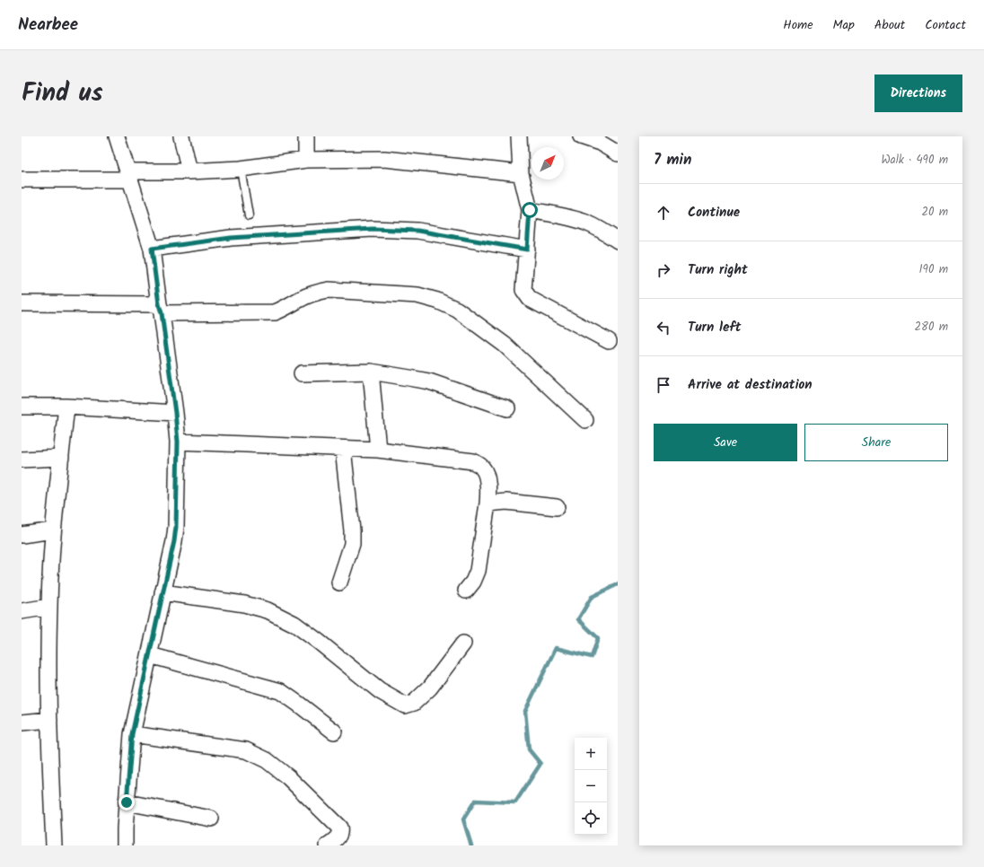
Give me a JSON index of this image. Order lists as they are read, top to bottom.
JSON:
{
  "north": "top right",
  "page": {
    "header": "Nearbee",
    "nav": [
      "Home",
      "Map",
      "About",
      "Contact"
    ],
    "title": "Find us",
    "buttons": [
      "Directions",
      ["Save", "Share"]
    ],
    "heading": ["7 min", "Walk · 490 m"],
    "list": [
      ["Continue", "20 m"],
      ["Turn right", "190 m"],
      ["Turn left", "280 m"],
      "Arrive at destination"
    ],
    "map_buttons": ["+", "−"]
  }
}
